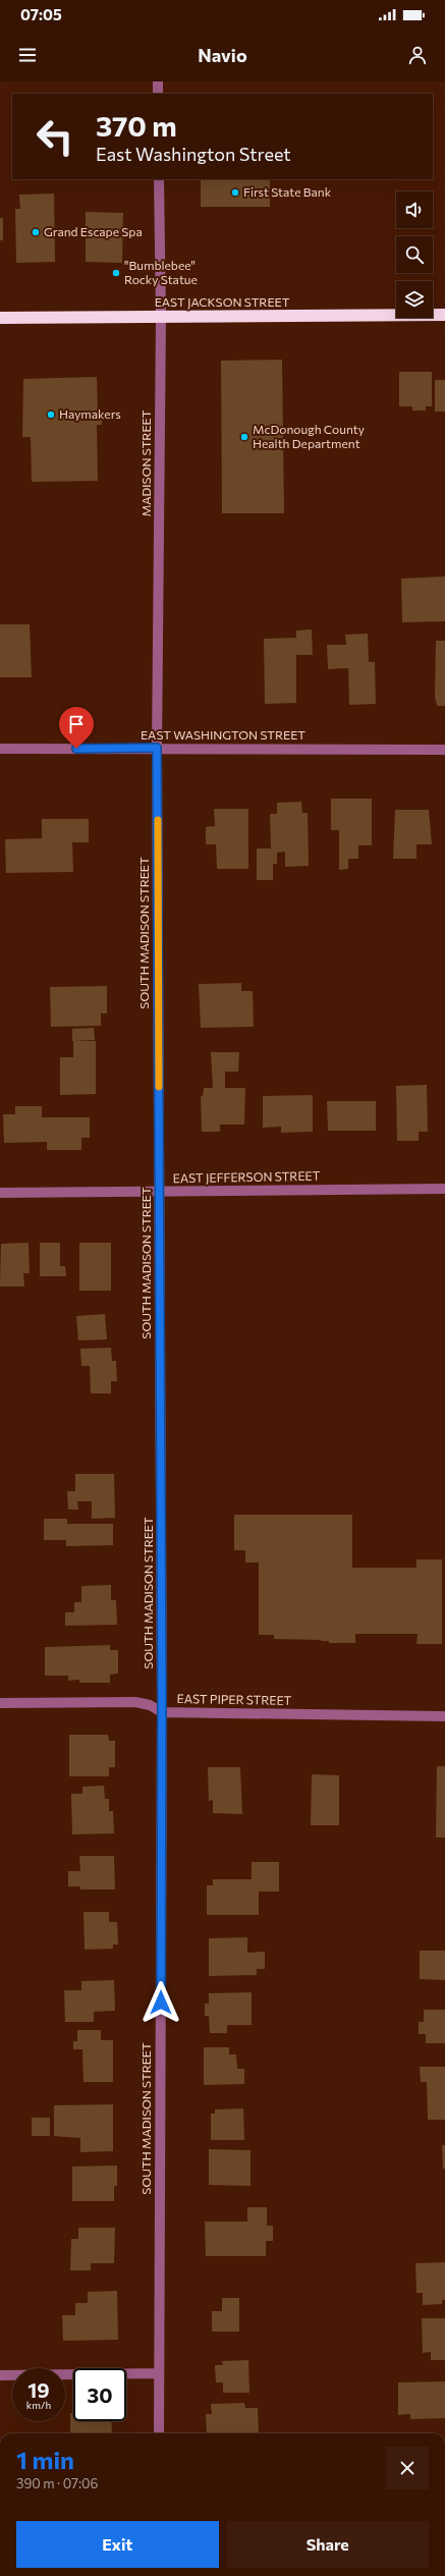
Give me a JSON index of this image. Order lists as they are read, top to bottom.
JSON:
{
  "streets": {
    "highway": ["EAST JACKSON STREET"],
    "street": [
      "MADISON STREET",
      "EAST WASHINGTON STREET",
      "SOUTH MADISON STREET",
      "EAST JEFFERSON STREET",
      "EAST PIPER STREET"
    ]
  },
  "crossings": [
    ["EAST JACKSON STREET", "MADISON STREET"],
    ["MADISON STREET", "EAST WASHINGTON STREET"],
    ["MADISON STREET", "SOUTH MADISON STREET"],
    ["EAST WASHINGTON STREET", "SOUTH MADISON STREET"],
    ["SOUTH MADISON STREET", "EAST JEFFERSON STREET"],
    ["SOUTH MADISON STREET", "EAST PIPER STREET"]
  ],
  "places": [
    "First State Bank",
    "Grand Escape Spa",
    "\"Bumblebee\" Rocky Statue",
    "Haymakers",
    "McDonough County Health Department"
  ],
  "page": {
    "status": "07:05",
    "header": "Navio",
    "turn": ["370 m", "East Washington Street"],
    "speed": "19 km/h",
    "limit": "30",
    "heading": ["1 min", "390 m · 07:06"],
    "buttons": ["Exit", "Share"]
  }
}
